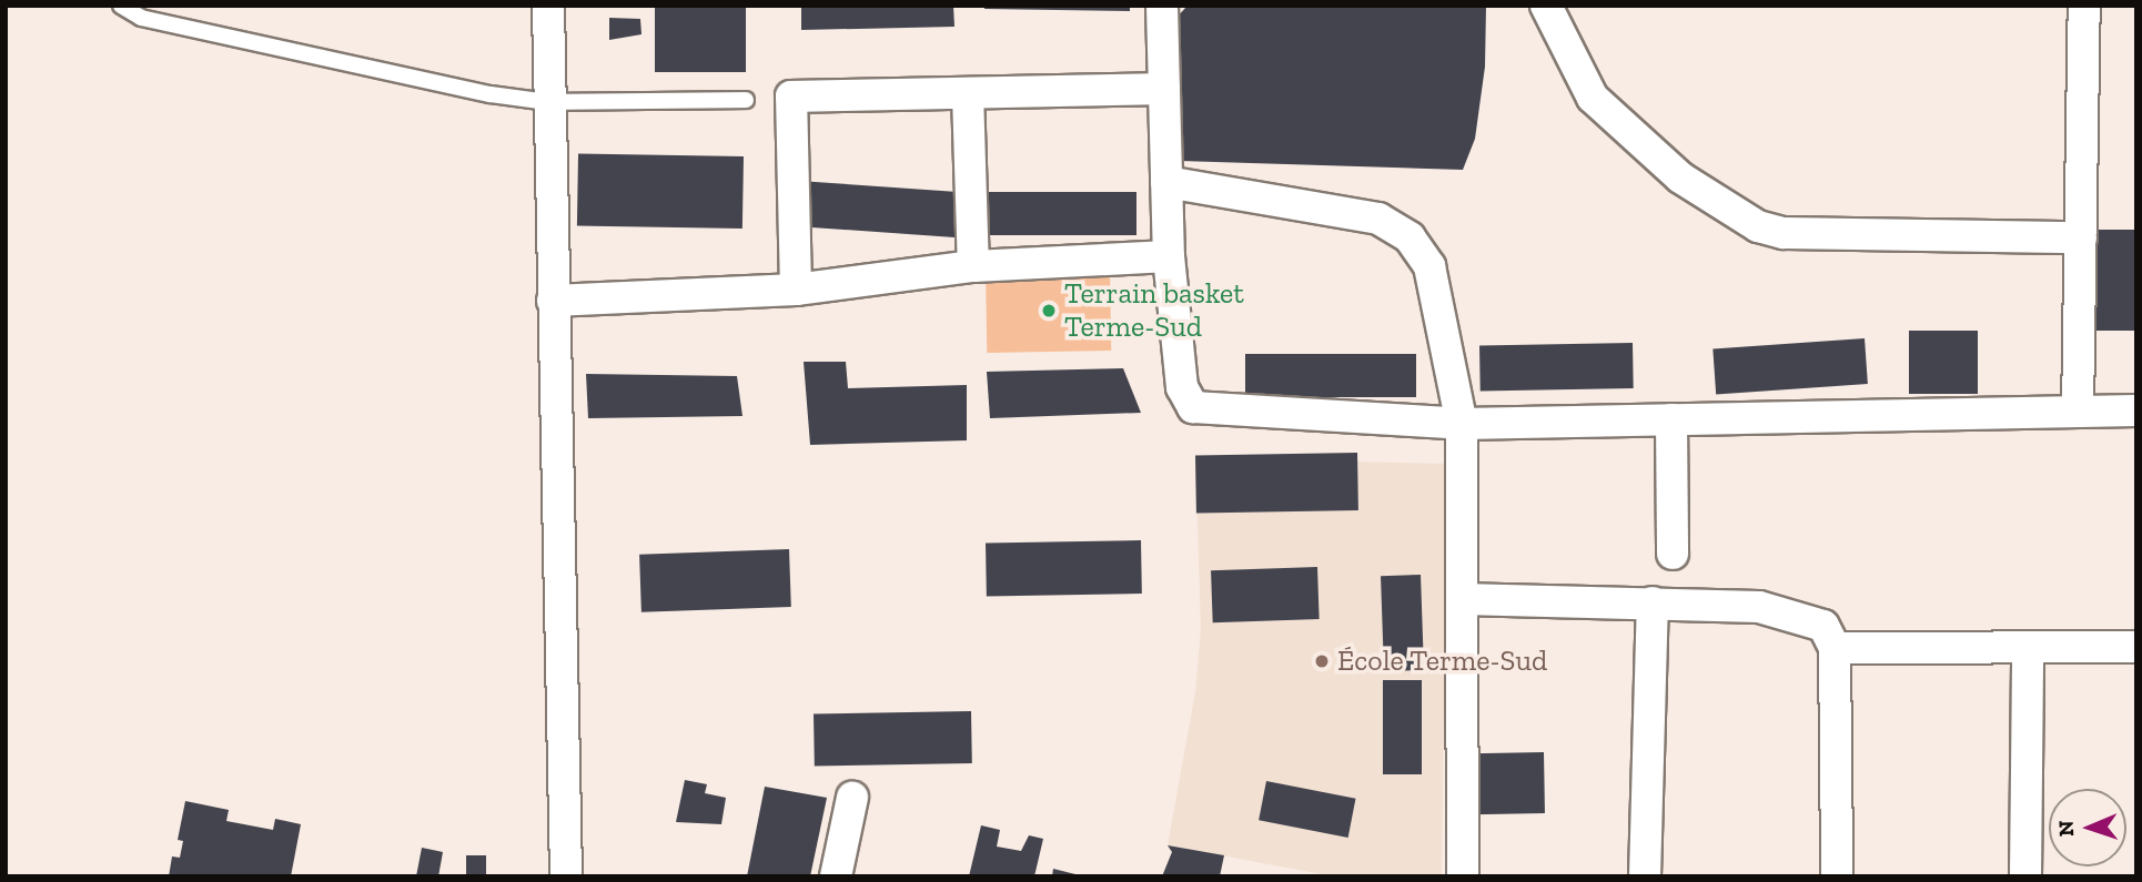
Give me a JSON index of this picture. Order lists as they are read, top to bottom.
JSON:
{
  "places": ["Terrain basket Terme-Sud", "École Terme-Sud"],
  "north": "left"
}
